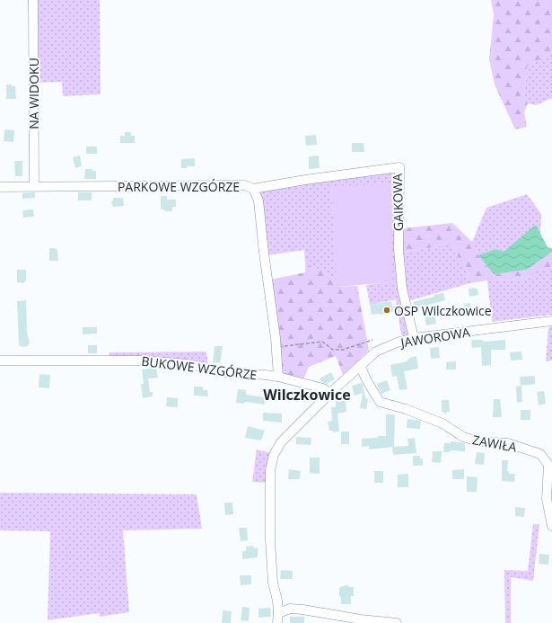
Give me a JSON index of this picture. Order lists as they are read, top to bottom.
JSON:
{
  "streets": {
    "street": [
      "NA WIDOKU",
      "PARKOWE WZGÓRZE",
      "GAIKOWA",
      "JAWOROWA",
      "BUKOWE WZGÓRZE",
      "ZAWIŁA"
    ]
  },
  "crossings": [
    ["NA WIDOKU", "PARKOWE WZGÓRZE"],
    ["PARKOWE WZGÓRZE", "GAIKOWA"],
    ["PARKOWE WZGÓRZE", "BUKOWE WZGÓRZE"],
    ["GAIKOWA", "JAWOROWA"],
    ["JAWOROWA", "BUKOWE WZGÓRZE"],
    ["JAWOROWA", "ZAWIŁA"]
  ],
  "districts": ["Wilczkowice"],
  "places": ["OSP Wilczkowice"]
}
